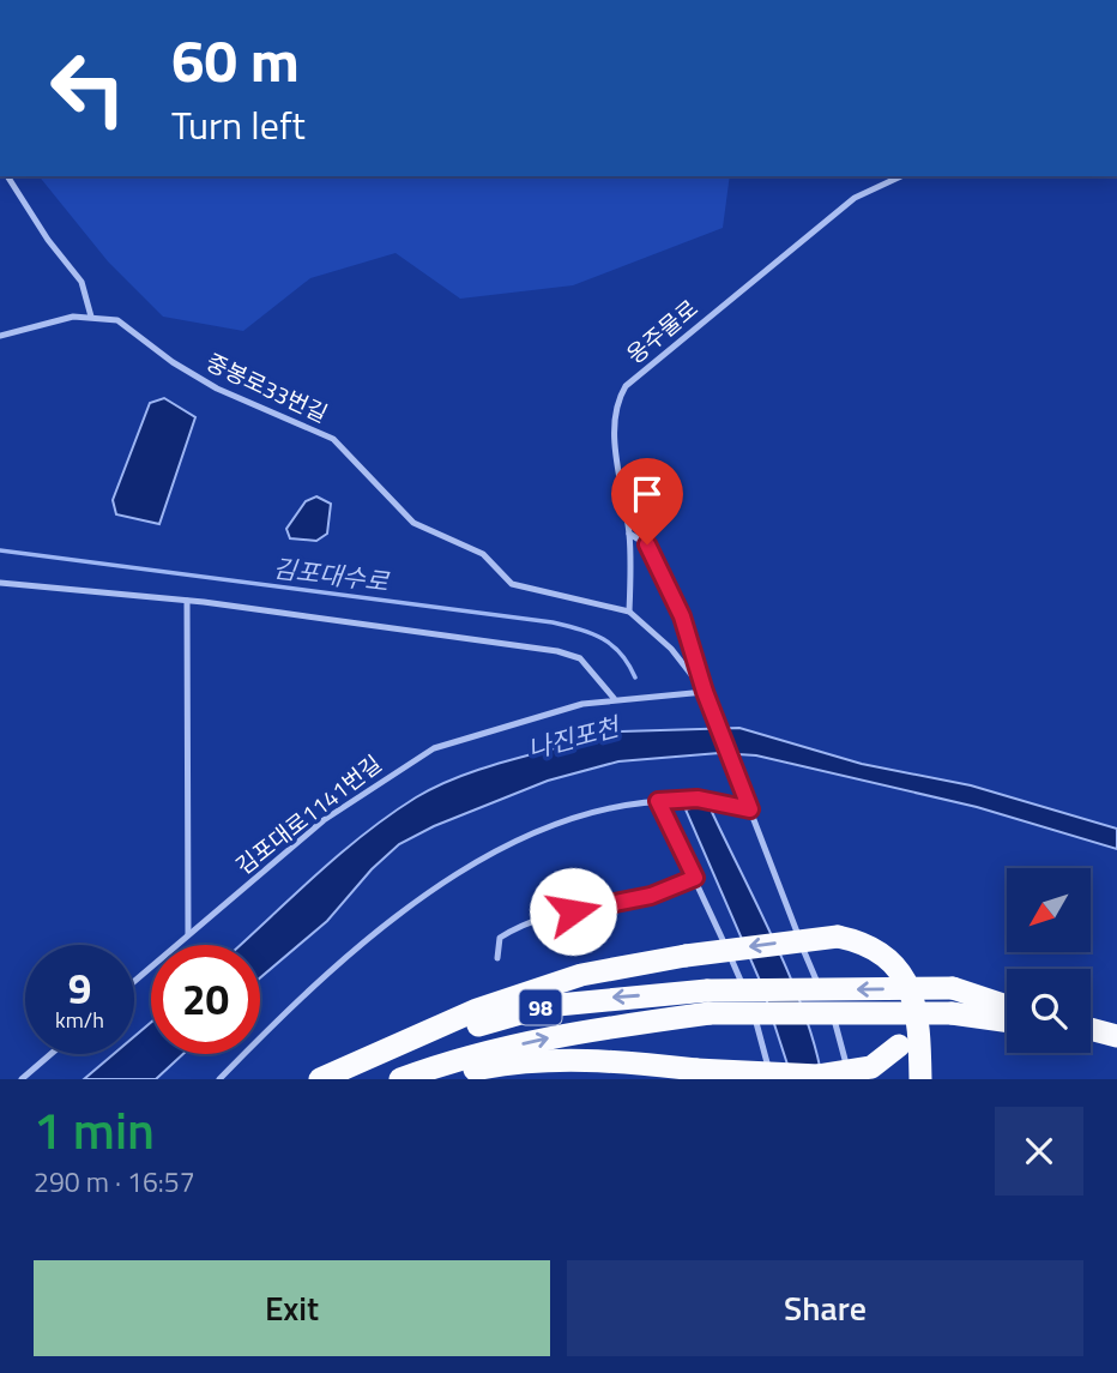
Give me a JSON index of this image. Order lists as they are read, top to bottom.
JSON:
{
  "streets": {
    "highway": ["98"],
    "lane": ["옹주물로", "중봉로33번길", "김포대로1141번길"]
  },
  "crossings": [
    ["옹주물로", "중봉로33번길"]
  ],
  "water": ["김포대수로", "나진포천"],
  "north": "bottom left",
  "page": {
    "turn": ["60 m", "Turn left"],
    "speed": "9 km/h",
    "limit": "20",
    "heading": ["1 min", "290 m · 16:57"],
    "buttons": ["Exit", "Share"]
  }
}
